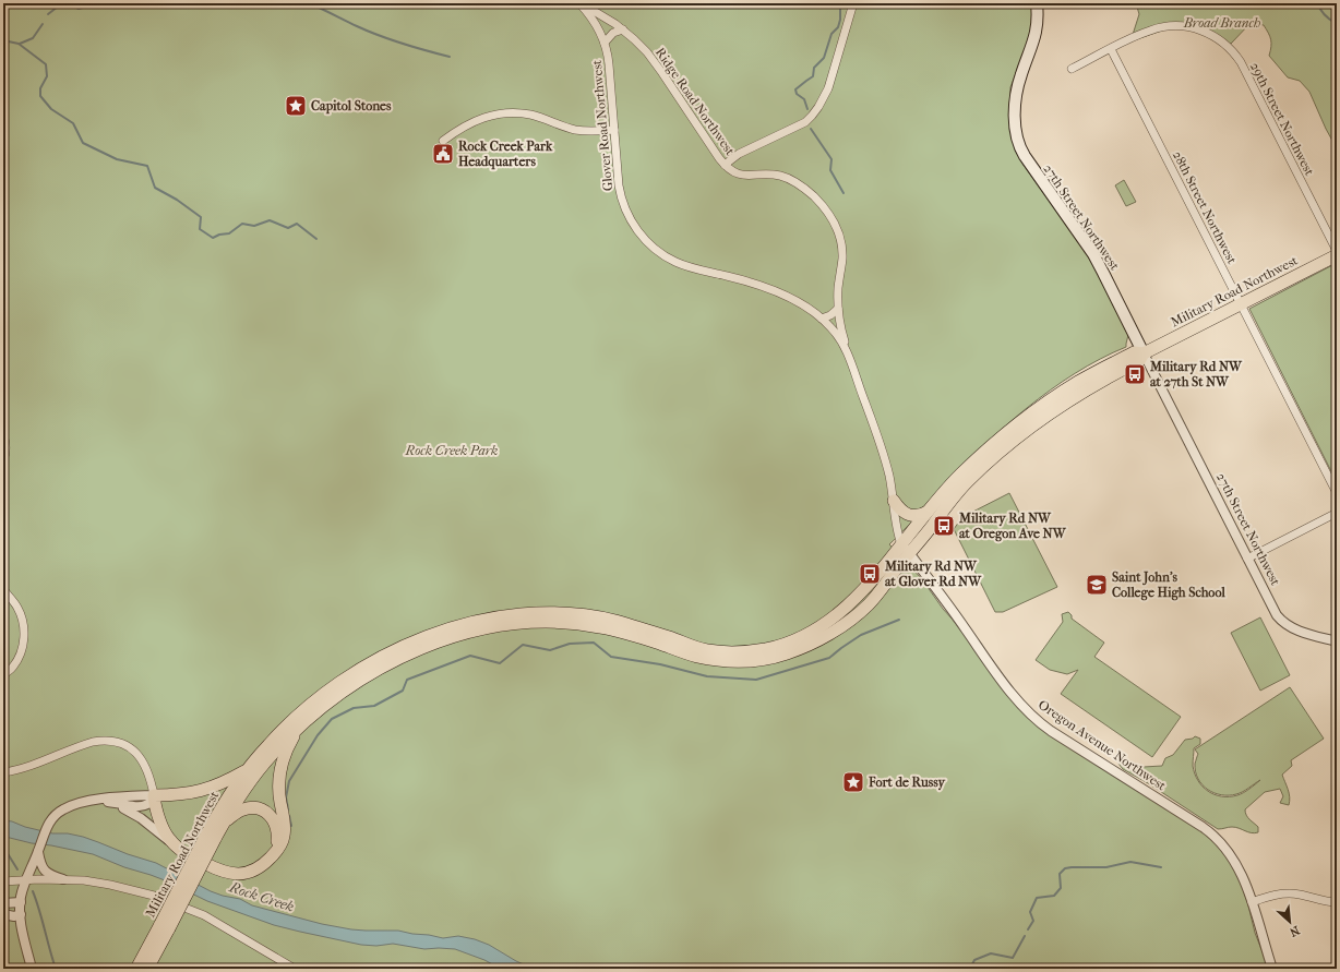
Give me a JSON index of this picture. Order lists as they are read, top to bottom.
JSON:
{
  "streets": {
    "main road": ["27th Street Northwest", "Military Road Northwest"],
    "street": [
      "Ridge Road Northwest",
      "29th Street Northwest",
      "Glover Road Northwest",
      "28th Street Northwest",
      "Oregon Avenue Northwest"
    ]
  },
  "crossings": [
    ["Ridge Road Northwest", "Glover Road Northwest"],
    ["29th Street Northwest", "28th Street Northwest"],
    ["Glover Road Northwest", "Military Road Northwest"],
    ["Glover Road Northwest", "Oregon Avenue Northwest"],
    ["28th Street Northwest", "Military Road Northwest"],
    ["27th Street Northwest", "Military Road Northwest"],
    ["Military Road Northwest", "Oregon Avenue Northwest"]
  ],
  "water": ["Rock Creek"],
  "parks": ["Broad Branch", "Rock Creek Park"],
  "places": {
    "place": ["Capitol Stones", "Fort de Russy"],
    "public building": ["Rock Creek Park Headquarters"],
    "bus stop": ["Military Rd NW at 27th St NW", "Military Rd NW at Oregon Ave NW", "Military Rd NW at Glover Rd NW"],
    "school or university": ["Saint John's College High School"]
  },
  "north": "bottom right"
}
